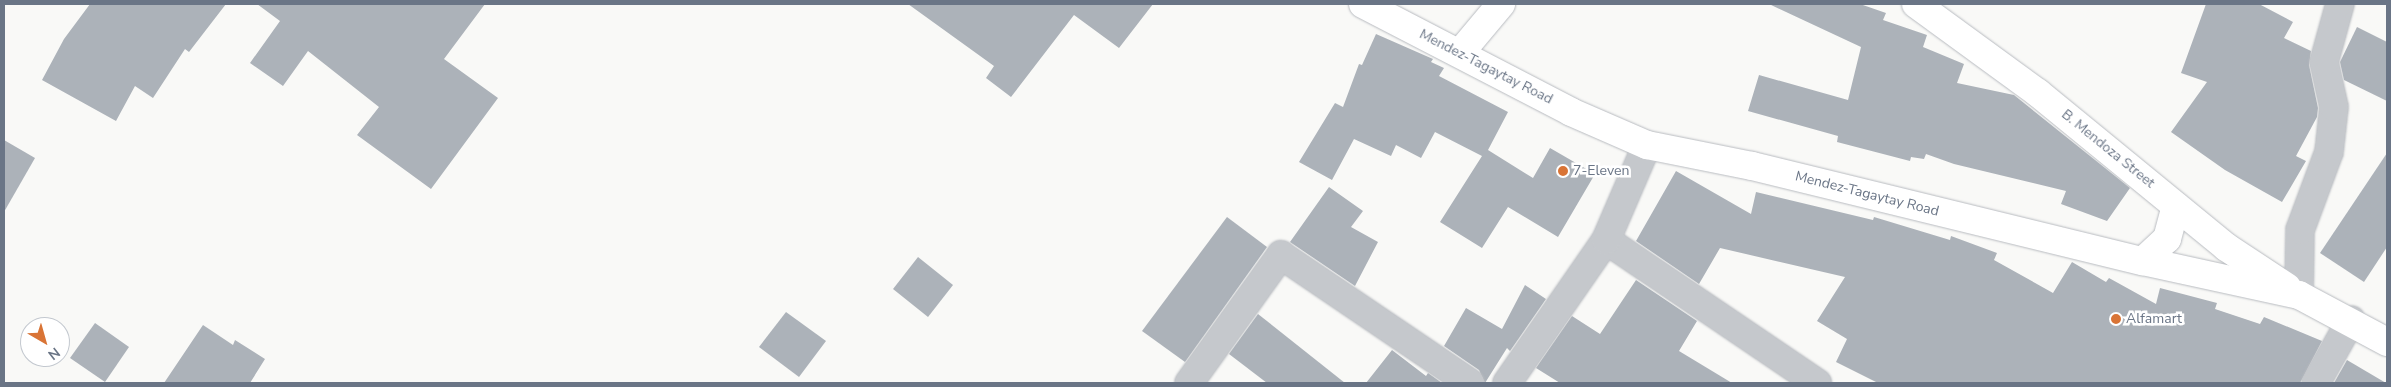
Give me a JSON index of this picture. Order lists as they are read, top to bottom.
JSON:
{
  "streets": {
    "main road": ["Mendez-Tagaytay Road", "B. Mendoza Street"]
  },
  "crossings": [
    ["Mendez-Tagaytay Road", "B. Mendoza Street"]
  ],
  "places": ["7-Eleven", "Alfamart"],
  "north": "bottom right"
}
